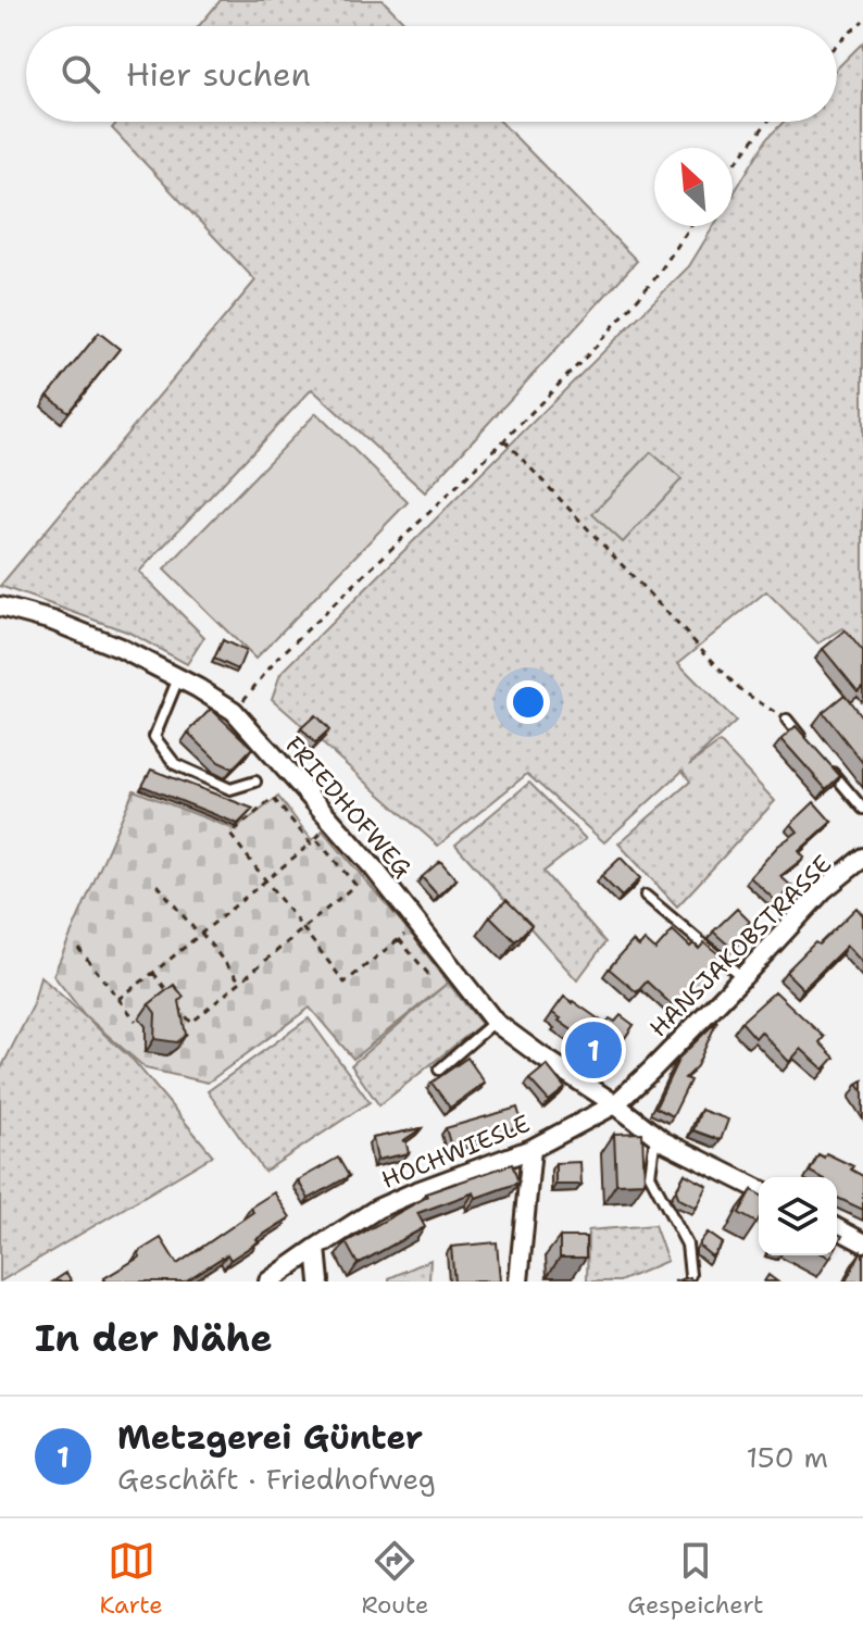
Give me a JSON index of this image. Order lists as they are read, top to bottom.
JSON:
{
  "streets": {
    "street": ["FRIEDHOFWEG", "HANSJAKOBSTRASSE", "HOCHWIESLE"]
  },
  "crossings": [
    ["FRIEDHOFWEG", "HANSJAKOBSTRASSE"],
    ["FRIEDHOFWEG", "HOCHWIESLE"],
    ["HANSJAKOBSTRASSE", "HOCHWIESLE"]
  ],
  "north": "top left",
  "page": {
    "search": "Hier suchen",
    "pins": "1",
    "heading": "In der Nähe",
    "list": [
      {
        "mark": "1",
        "name": "Metzgerei Günter",
        "note": "Geschäft · Friedhofweg",
        "value": "150 m"
      }
    ],
    "nav": ["Karte", "Route", "Gespeichert"]
  }
}
